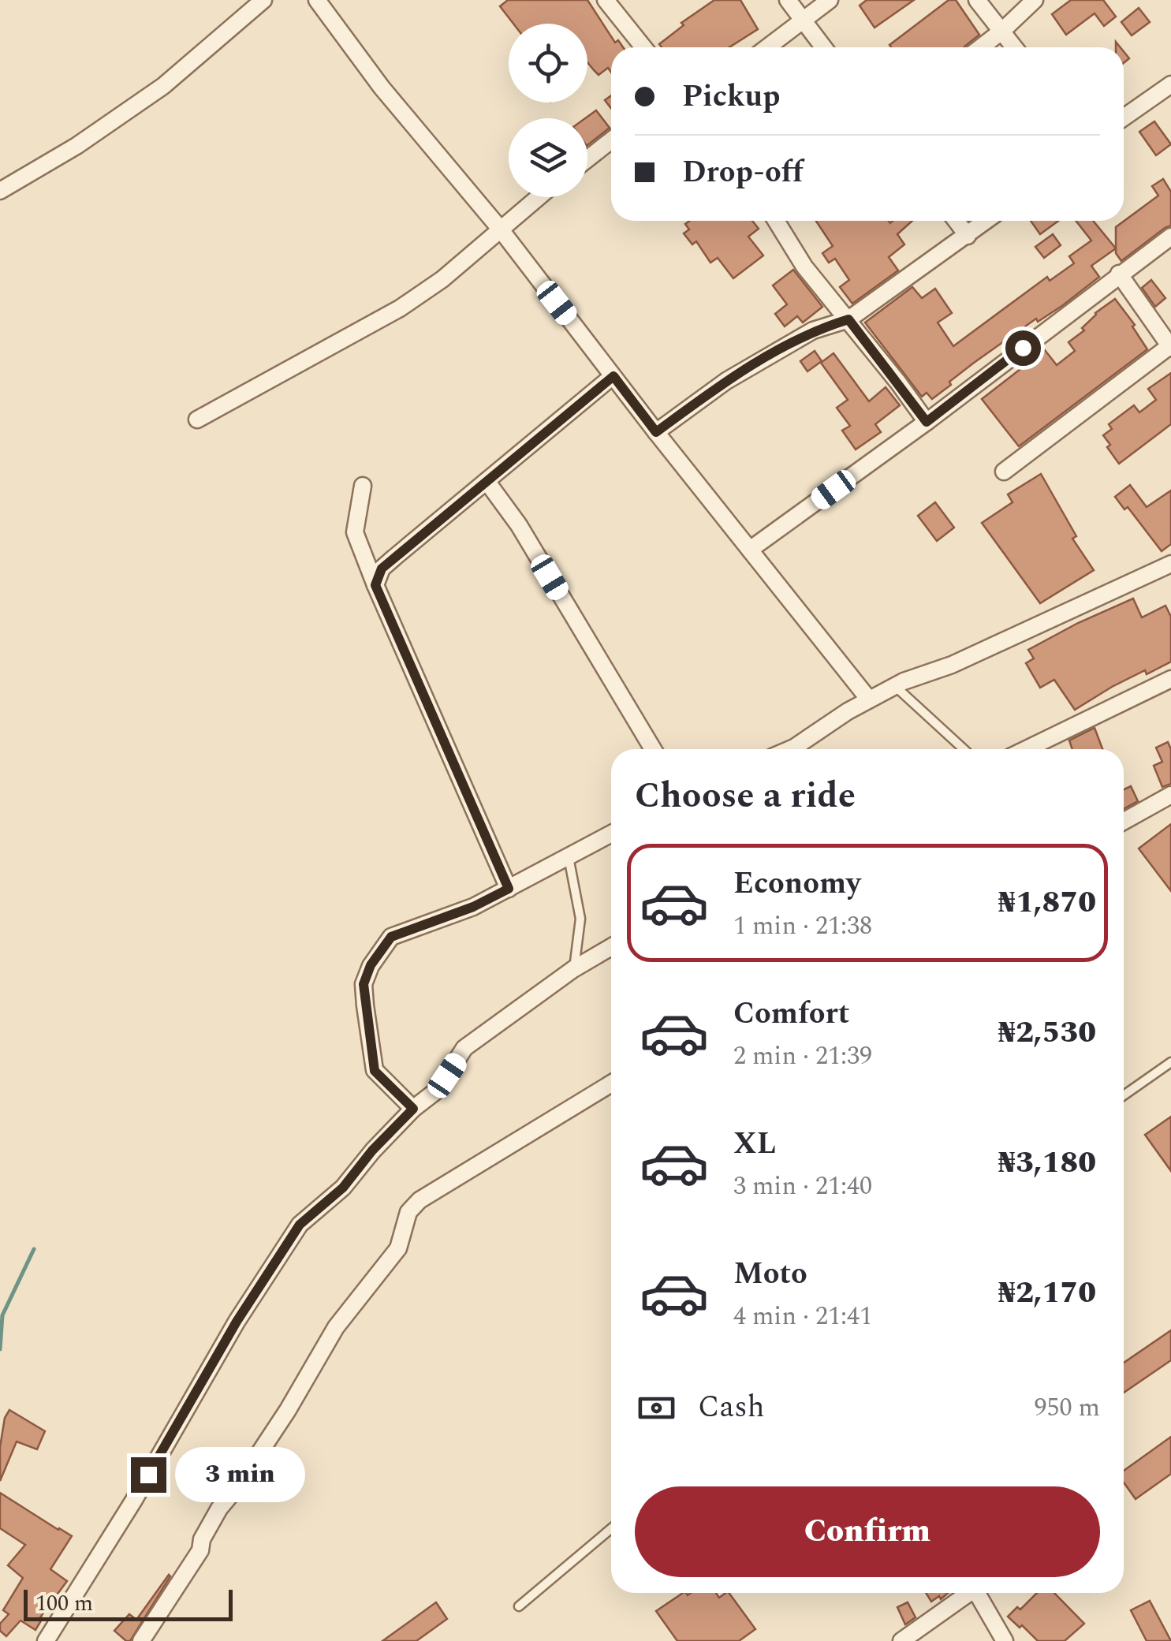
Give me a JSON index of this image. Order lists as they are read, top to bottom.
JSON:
{
  "scale_bar": "100 m",
  "page": {
    "banner": ["Pickup", "Drop-off"],
    "heading": "Choose a ride",
    "list": [
      {
        "name": "Economy",
        "note": "1 min · 21:38",
        "value": "₦1,870"
      },
      {
        "name": "Comfort",
        "note": "2 min · 21:39",
        "value": "₦2,530"
      },
      {
        "name": "XL",
        "note": "3 min · 21:40",
        "value": "₦3,180"
      },
      {
        "name": "Moto",
        "note": "4 min · 21:41",
        "value": "₦2,170"
      }
    ],
    "pay": ["Cash", "950 m"],
    "bubble": "3 min",
    "buttons": "Confirm",
    "scale": "100 m"
  }
}
